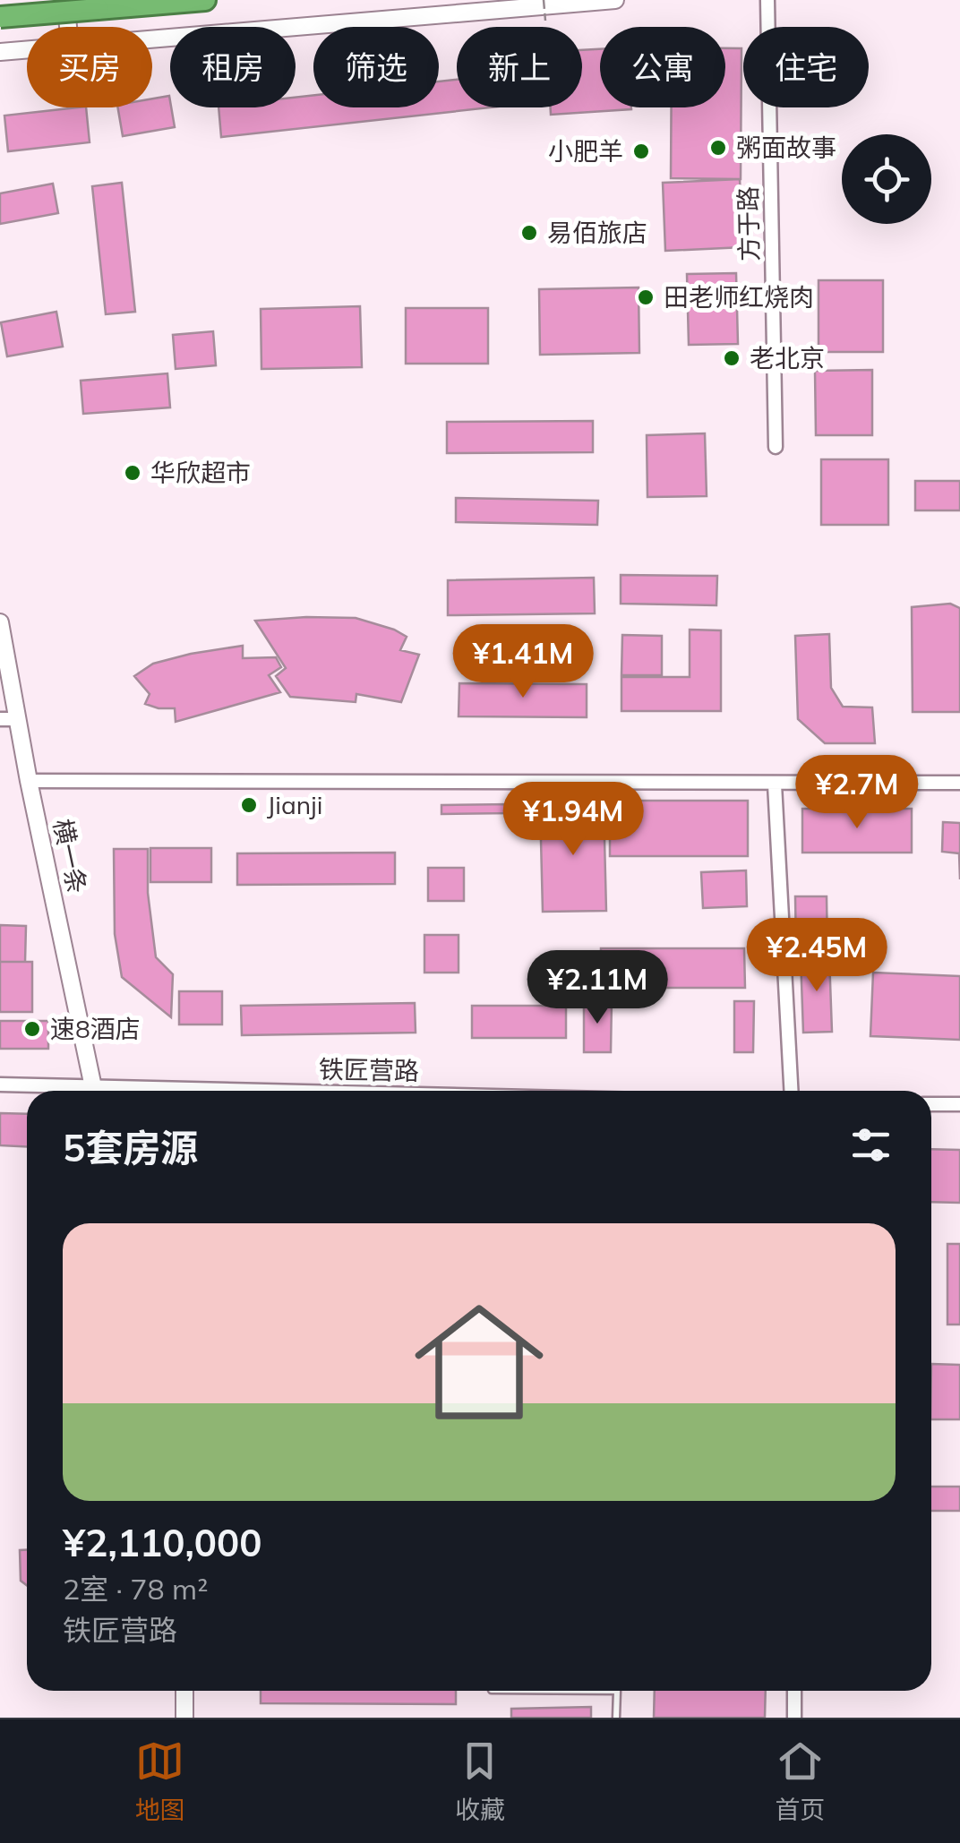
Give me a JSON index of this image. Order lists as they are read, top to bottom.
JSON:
{
  "streets": {
    "street": ["方于路", "横一条", "铁匠营路"]
  },
  "places": [
    "粥面故事",
    "小肥羊",
    "易佰旅店",
    "田老师红烧肉",
    "老北京",
    "华欣超市",
    "Jianji",
    "速8酒店"
  ],
  "page": {
    "chip": [
      "买房",
      "租房",
      "筛选",
      "新上",
      "公寓",
      "住宅"
    ],
    "price": [
      "¥1.41M",
      "¥2.7M",
      "¥1.94M",
      "¥2.45M",
      "¥2.11M"
    ],
    "heading": "5套房源",
    "list": [
      {
        "name": "¥2,110,000",
        "note": "2室 · 78 m² · 铁匠营路"
      }
    ],
    "tabs": ["地图", "收藏", "首页"]
  }
}
